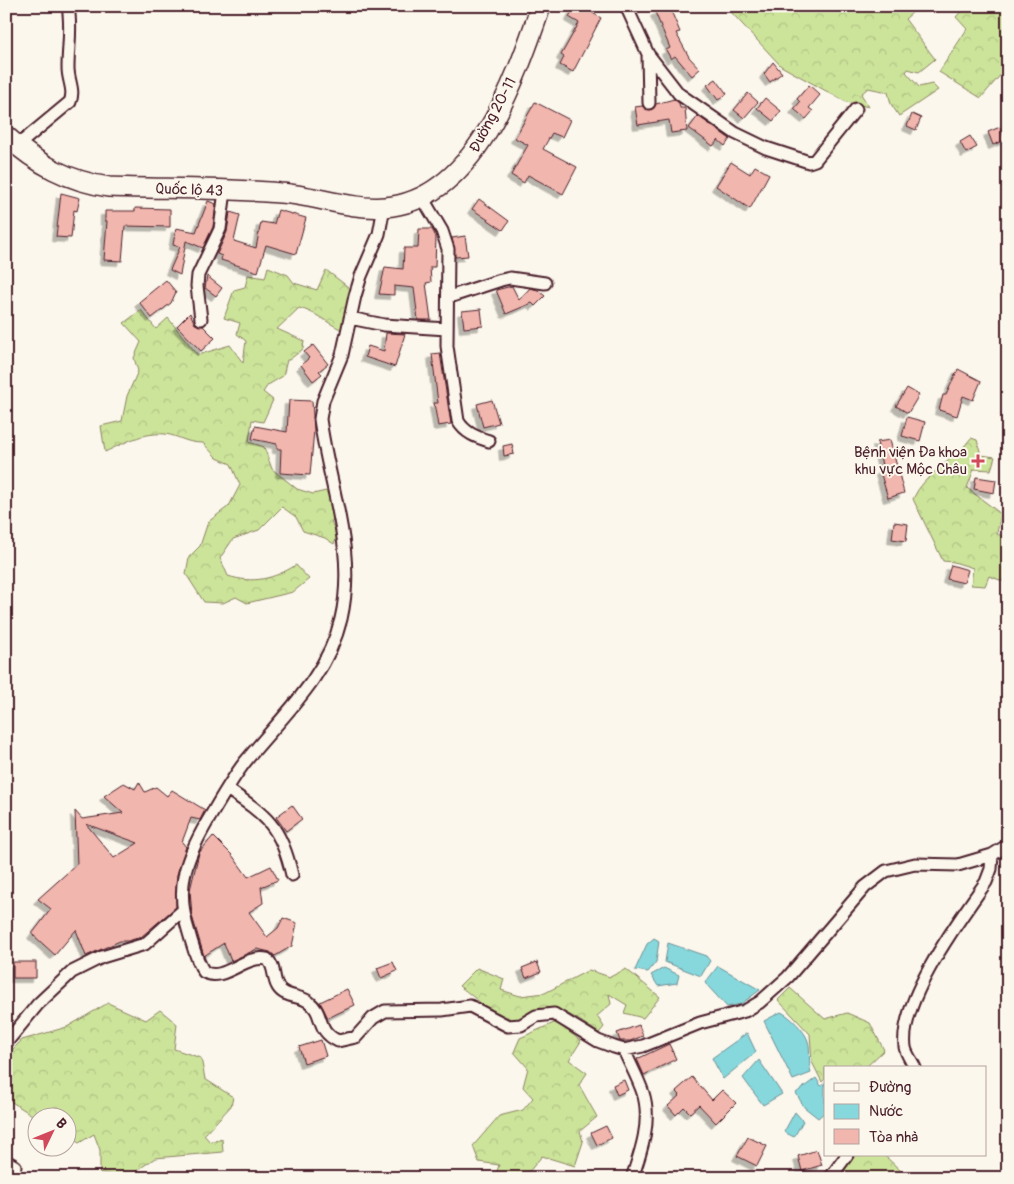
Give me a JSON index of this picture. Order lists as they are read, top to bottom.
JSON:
{
  "streets": {
    "highway": ["Đường 20-11", "Quốc lộ 43"]
  },
  "crossings": [
    ["Đường 20-11", "Quốc lộ 43"]
  ],
  "places": {
    "health": ["Bệnh viện Đa khoa khu vực Mộc Châu"]
  },
  "legend": ["Đường", "Nước", "Tòa nhà"],
  "north": "top right"
}
